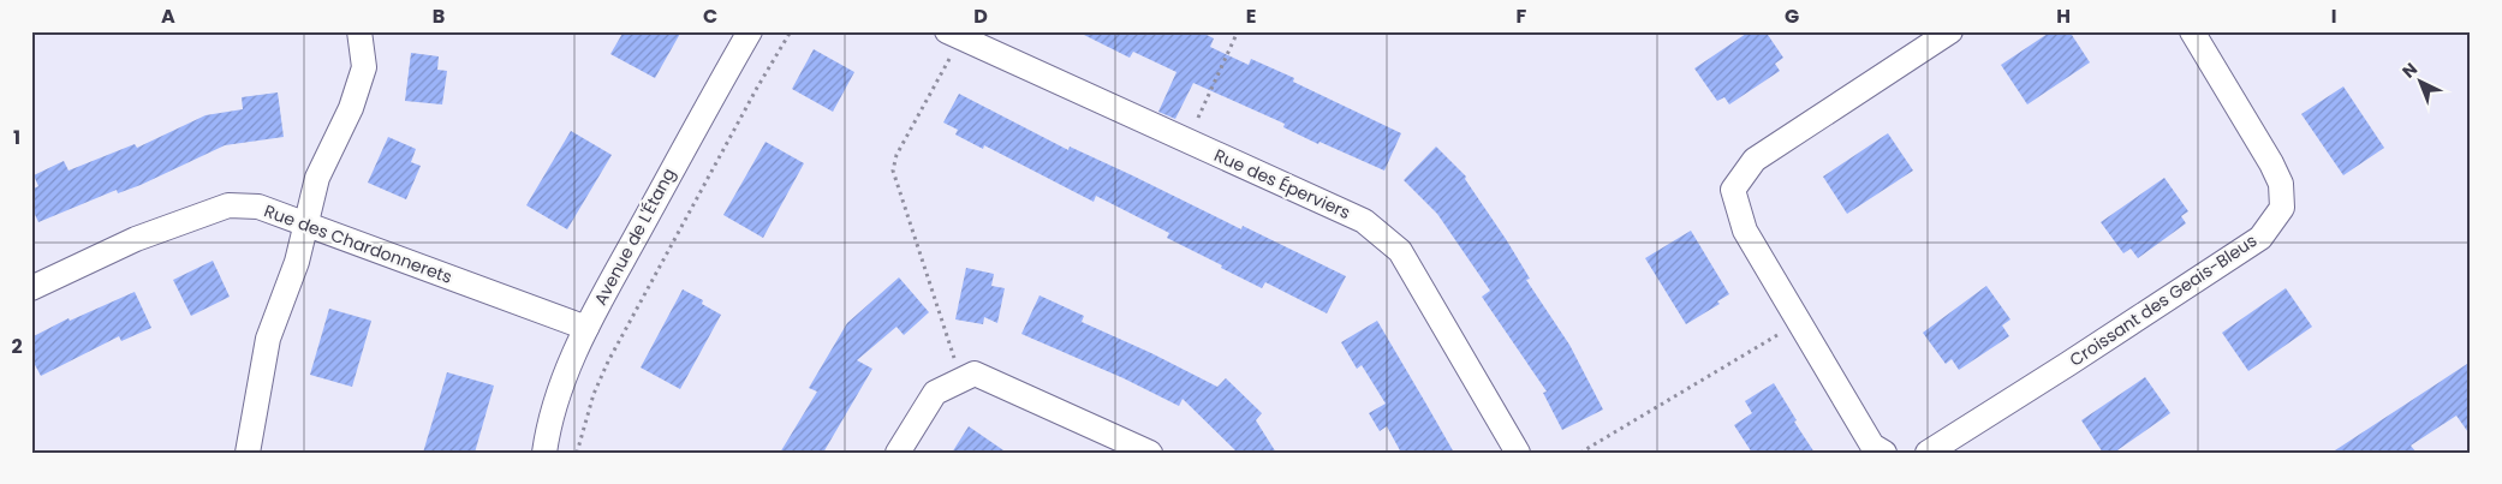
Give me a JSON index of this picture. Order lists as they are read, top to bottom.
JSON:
{
  "streets": {
    "street": [
      "Rue des Éperviers",
      "Avenue de L'Étang",
      "Rue des Chardonnerets",
      "Croissant des Geais-Bleus"
    ]
  },
  "crossings": [
    ["Avenue de L'Étang", "Rue des Chardonnerets"]
  ],
  "north": "top left",
  "grid": {
    "columns": [
      "A",
      "B",
      "C",
      "D",
      "E",
      "F",
      "G",
      "H",
      "I"
    ],
    "rows": ["1", "2"]
  }
}
